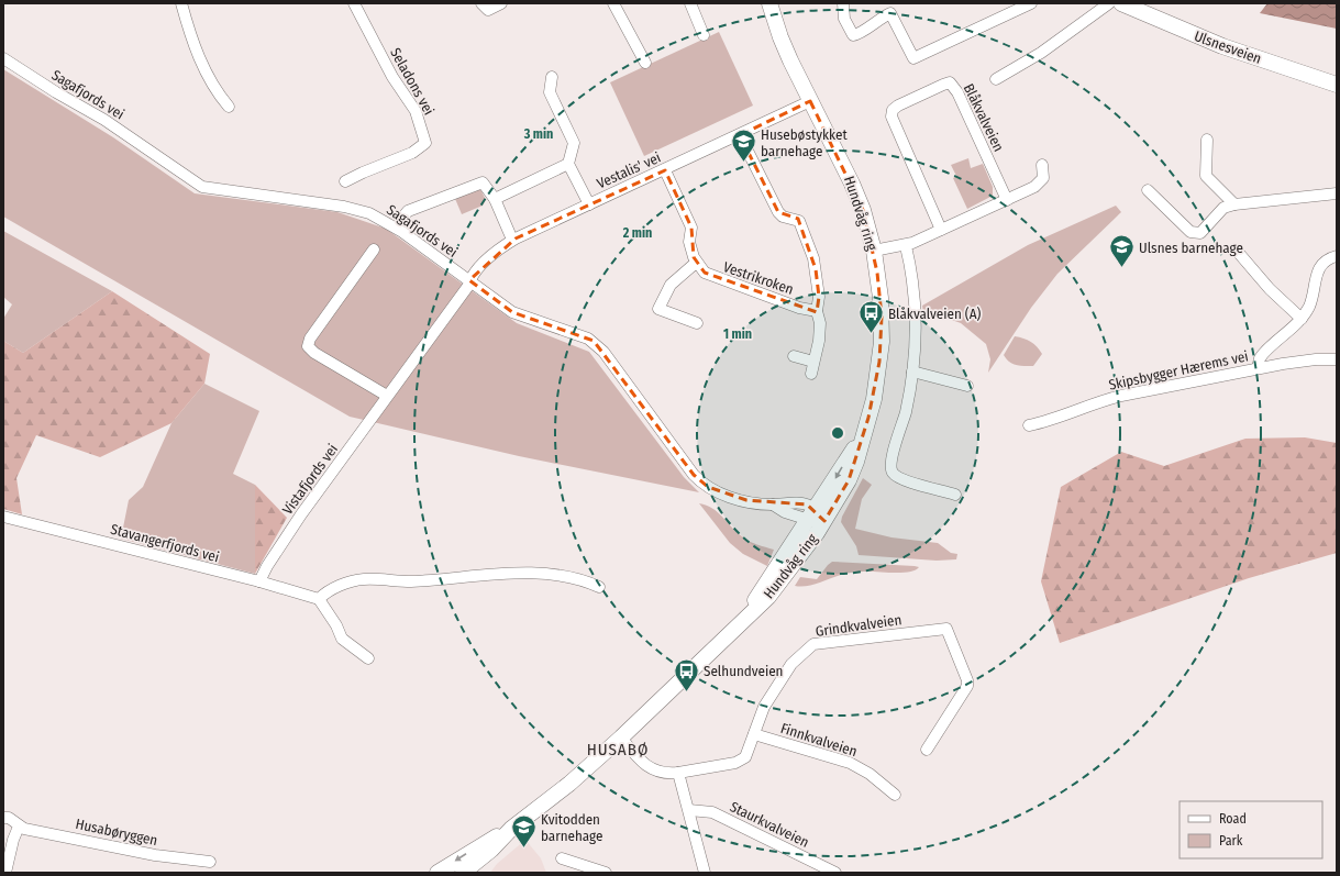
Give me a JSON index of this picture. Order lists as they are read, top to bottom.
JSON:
{
  "streets": {
    "main road": ["Ulsnesveien", "Hundvåg ring"],
    "street": [
      "Seladons vei",
      "Sagafjords vei",
      "Blåkvalveien",
      "Vestalis' vei",
      "Vestrikroken",
      "Skipsbygger Hærems vei",
      "Vistafjords vei",
      "Stavangerfjords vei",
      "Grindkvalveien",
      "Finnkvalveien",
      "Staurkvalveien",
      "Husabøryggen"
    ]
  },
  "crossings": [
    ["Sagafjords vei", "Vestalis' vei"],
    ["Sagafjords vei", "Hundvåg ring"],
    ["Sagafjords vei", "Vistafjords vei"],
    ["Vestalis' vei", "Hundvåg ring"],
    ["Vestalis' vei", "Vistafjords vei"],
    ["Vistafjords vei", "Stavangerfjords vei"],
    ["Grindkvalveien", "Finnkvalveien"]
  ],
  "districts": ["HUSABØ"],
  "places": {
    "school or university": ["Husebøstykket barnehage", "Ulsnes barnehage", "Kvitodden barnehage"],
    "bus stop": ["Blåkvalveien (A)", "Selhundveien"]
  },
  "legend": ["Road", "Park"],
  "rings": ["3 min", "2 min", "1 min"]
}
